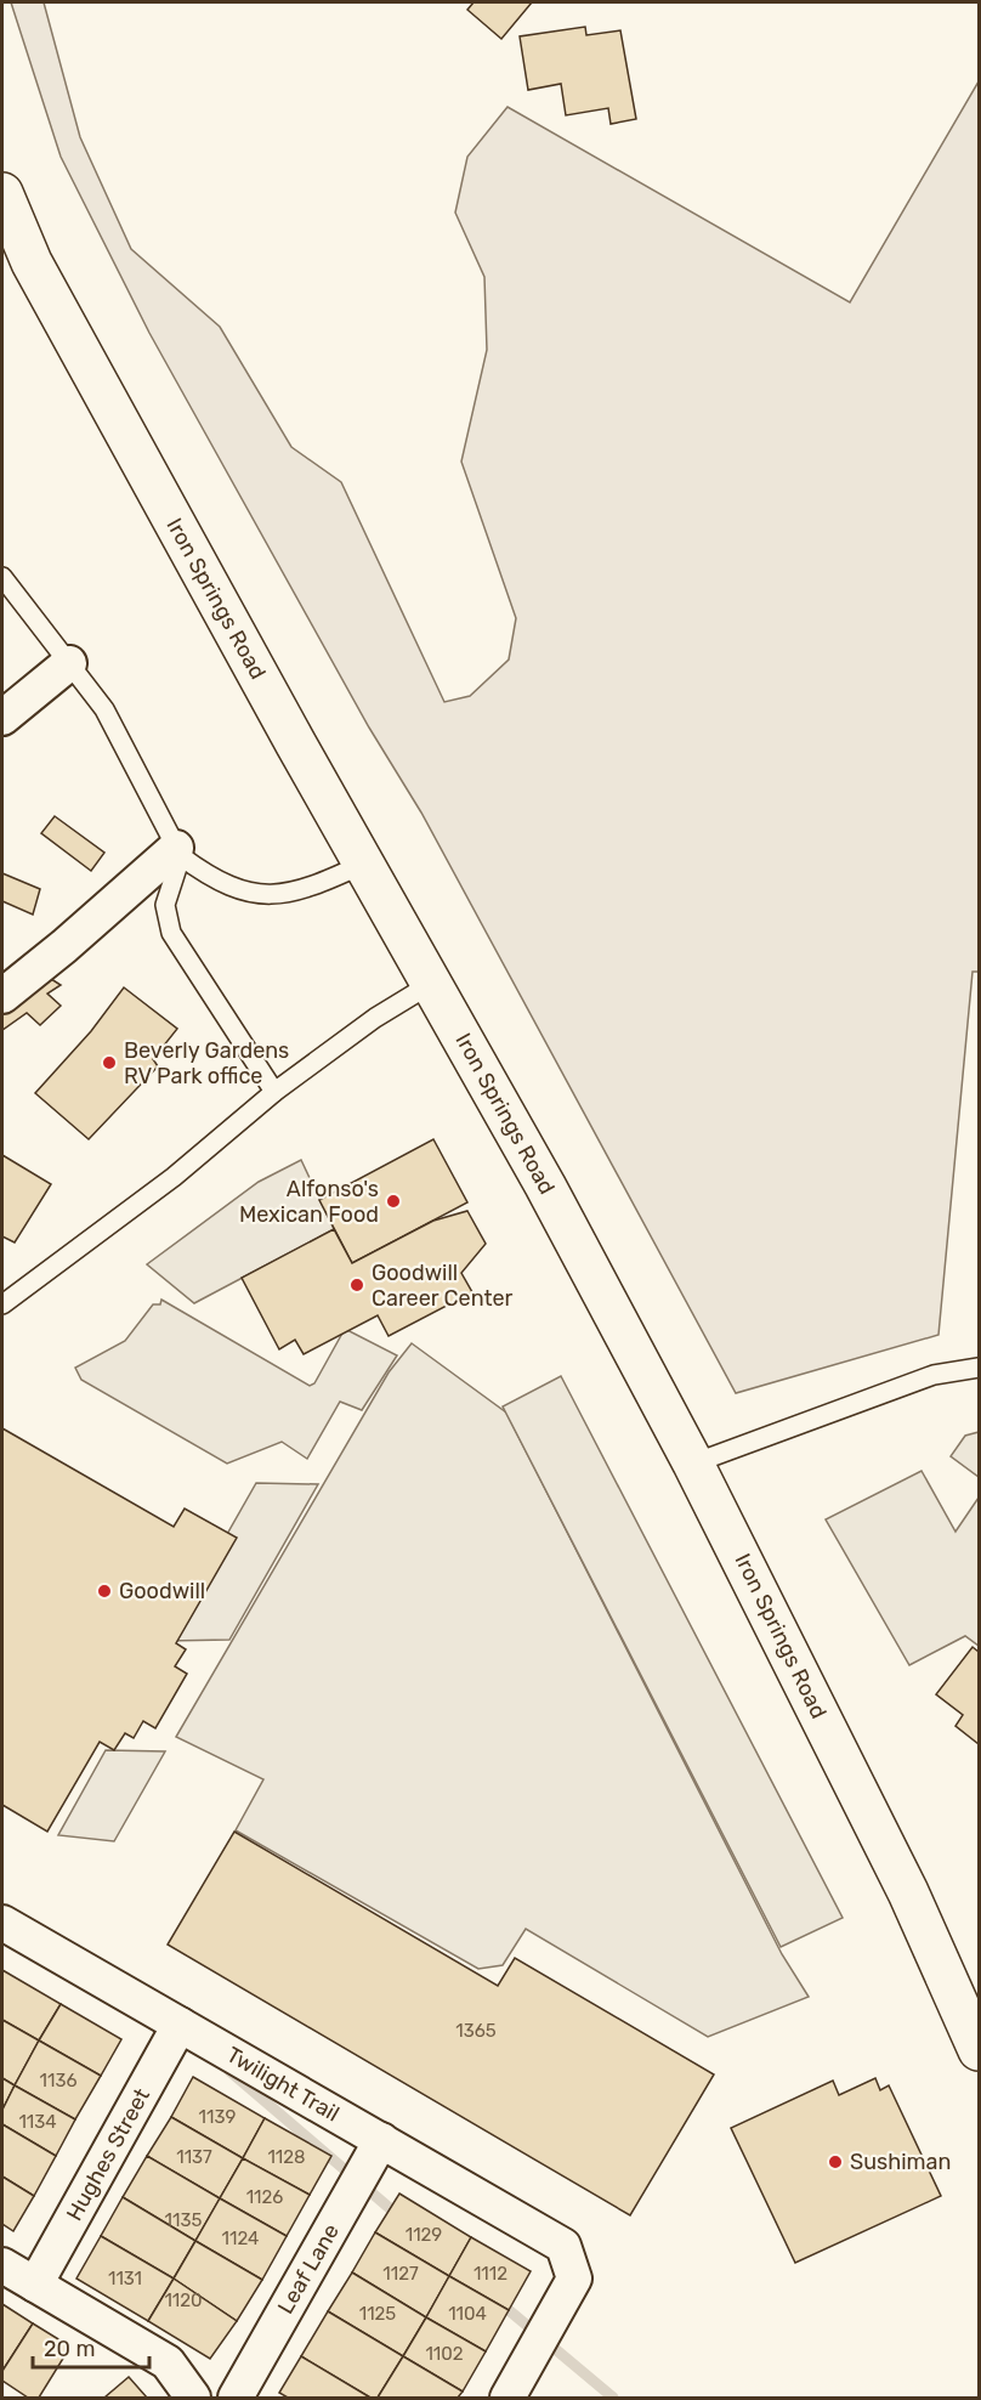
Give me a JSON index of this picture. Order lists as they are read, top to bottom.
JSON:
{
  "streets": {
    "main road": ["Iron Springs Road"],
    "street": ["Twilight Trail", "Hughes Street", "Leaf Lane"]
  },
  "crossings": [
    ["Twilight Trail", "Hughes Street"],
    ["Twilight Trail", "Leaf Lane"]
  ],
  "places": [
    "Beverly Gardens RV Park office",
    "Alfonso's Mexican Food",
    "Goodwill Career Center",
    "Goodwill",
    "Sushiman"
  ],
  "house_numbers": [
    "1365",
    "1136",
    "1139",
    "1134",
    "1137",
    "1128",
    "1126",
    "1135",
    "1129",
    "1124",
    "1127",
    "1112",
    "1131",
    "1120",
    "1125",
    "1104",
    "1102"
  ],
  "scale_bar": "20 m"
}
